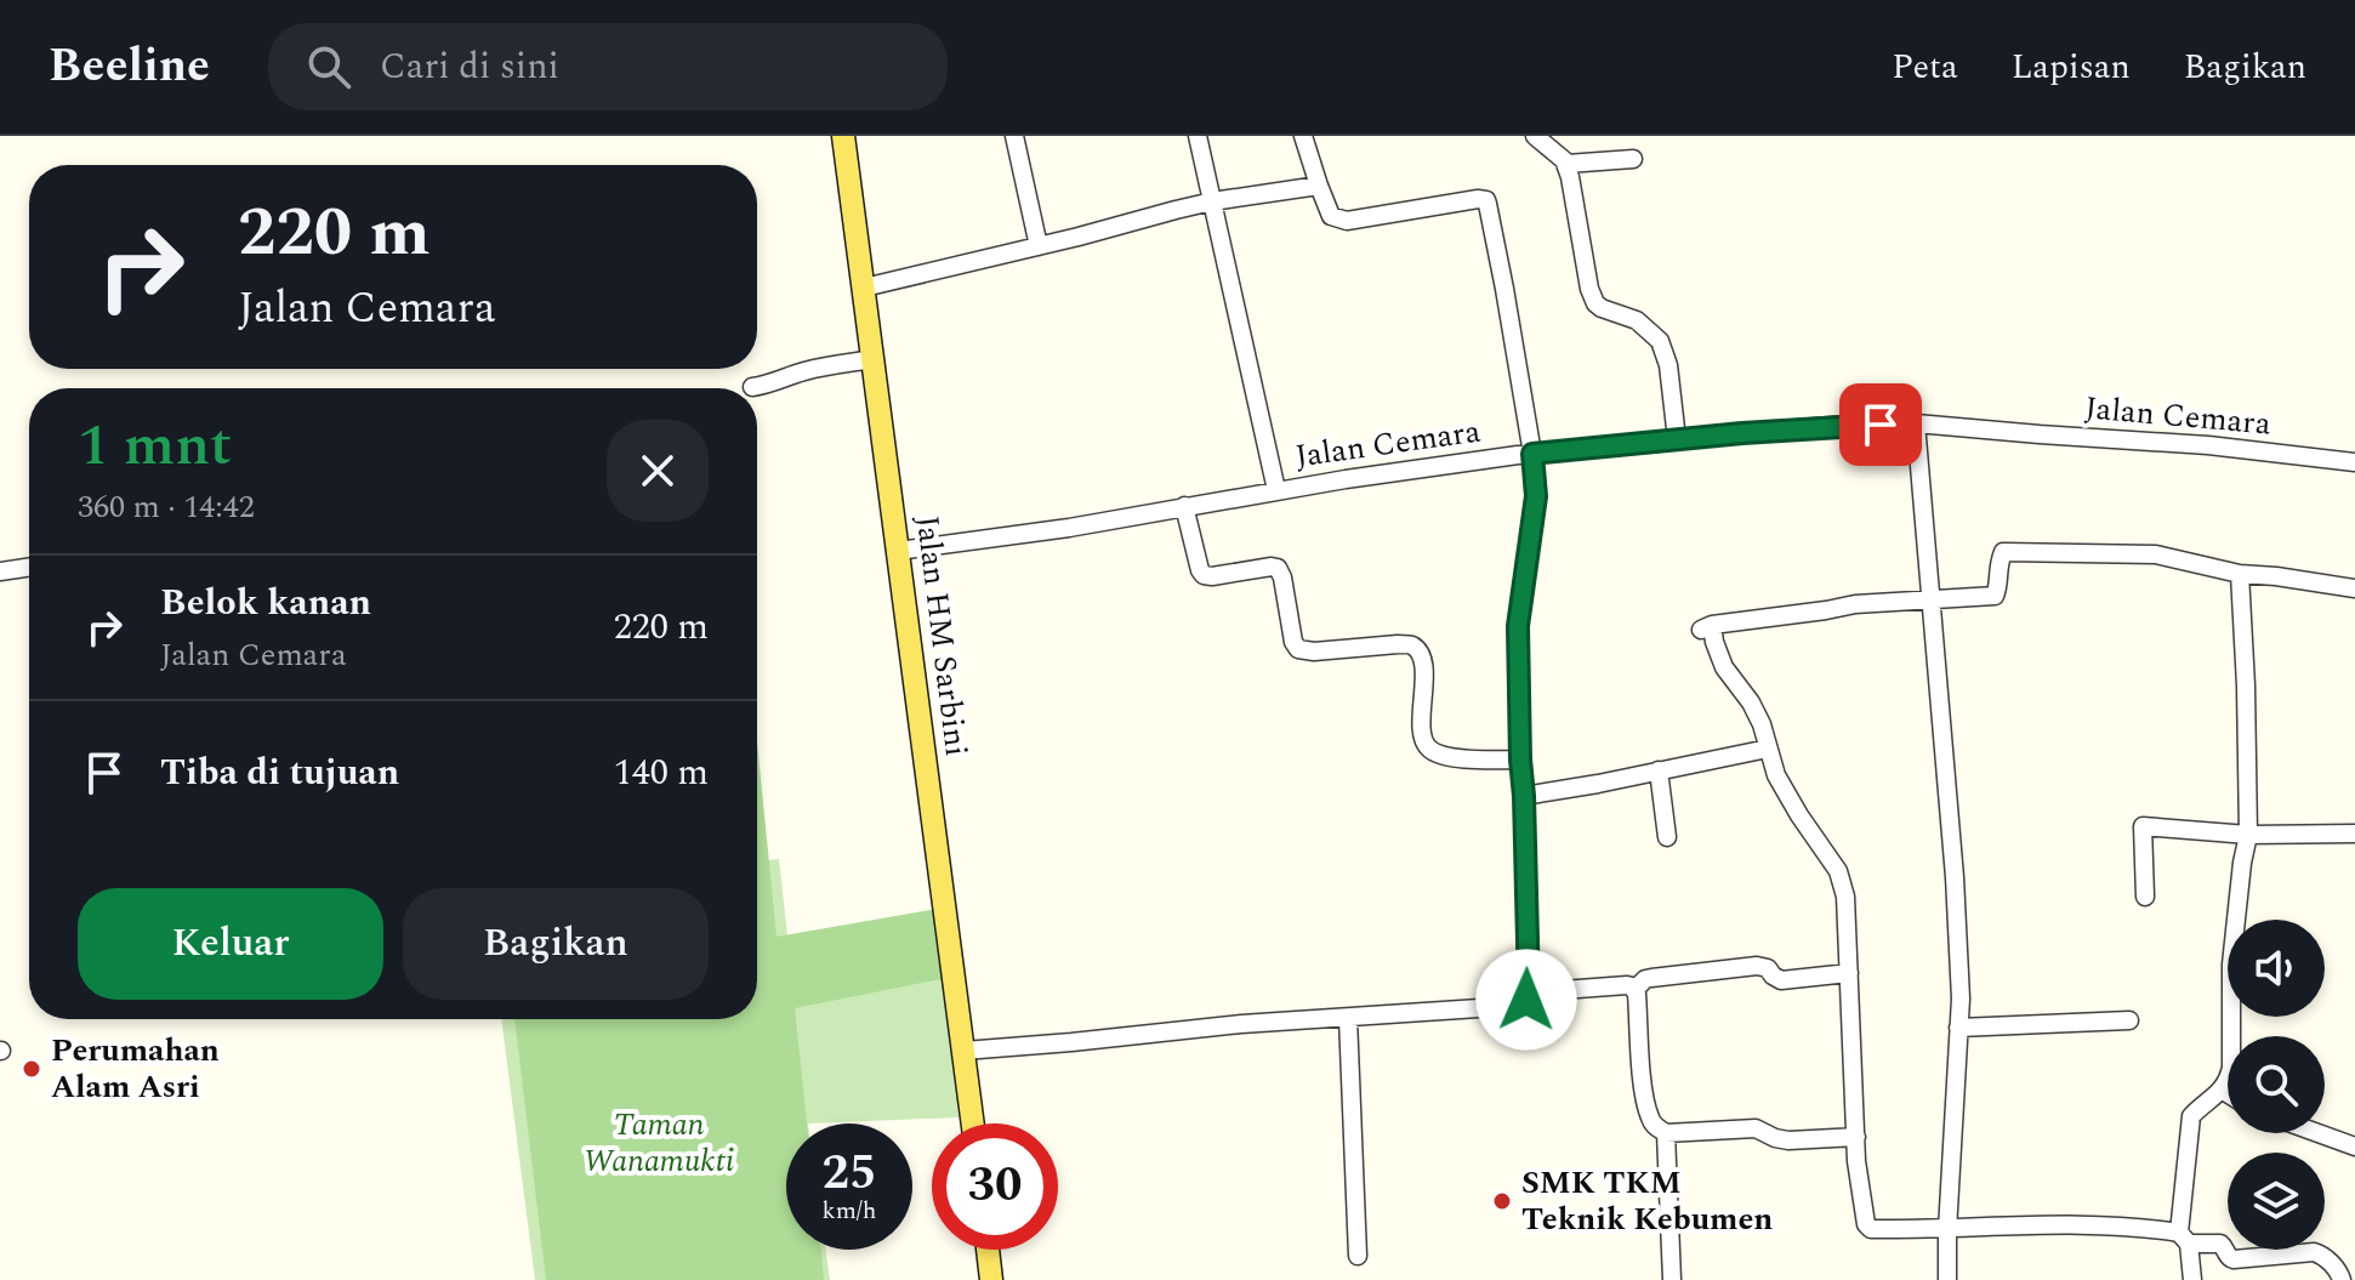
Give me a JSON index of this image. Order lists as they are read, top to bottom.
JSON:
{
  "streets": {
    "main road": ["Jalan HM Sarbini"],
    "street": ["Jalan Cemara"]
  },
  "crossings": [
    ["Jalan Cemara", "Jalan HM Sarbini"]
  ],
  "parks": ["Taman Wanamukti"],
  "places": ["Perumahan Alam Asri", "SMK TKM Teknik Kebumen"],
  "page": {
    "header": "Beeline",
    "search": "Cari di sini",
    "nav": ["Peta", "Lapisan", "Bagikan"],
    "turn": ["220 m", "Jalan Cemara"],
    "heading": ["1 mnt", "360 m · 14:42"],
    "list": [
      {
        "name": "Belok kanan",
        "note": "Jalan Cemara",
        "value": "220 m"
      },
      {
        "name": "Tiba di tujuan",
        "value": "140 m"
      }
    ],
    "buttons": ["Keluar", "Bagikan"],
    "speed": "25 km/h",
    "limit": "30"
  }
}
